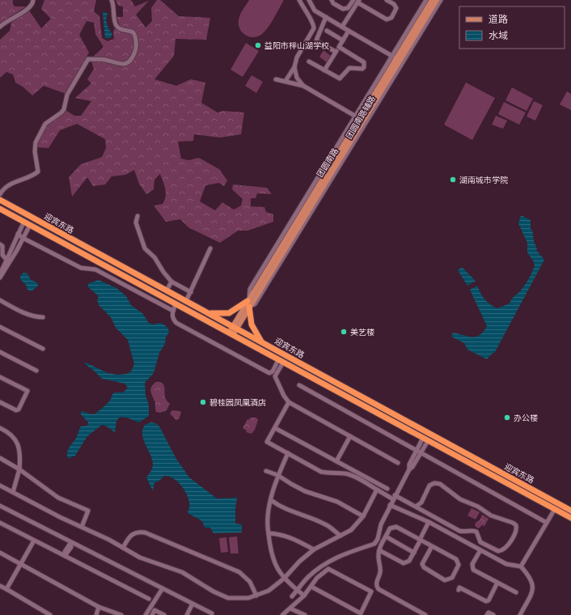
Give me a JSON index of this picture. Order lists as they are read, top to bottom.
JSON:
{
  "streets": {
    "highway": ["迎宾东路"],
    "main road": ["团圆南路"],
    "street": ["团圆南路辅路"]
  },
  "crossings": [
    ["团圆南路辅路", "团圆南路"],
    ["团圆南路", "迎宾东路"]
  ],
  "places": [
    "益阳市梓山湖学校",
    "湖南城市学院",
    "美艺楼",
    "碧桂园凤凰酒店",
    "办公楼"
  ],
  "legend": ["道路", "水域"]
}
